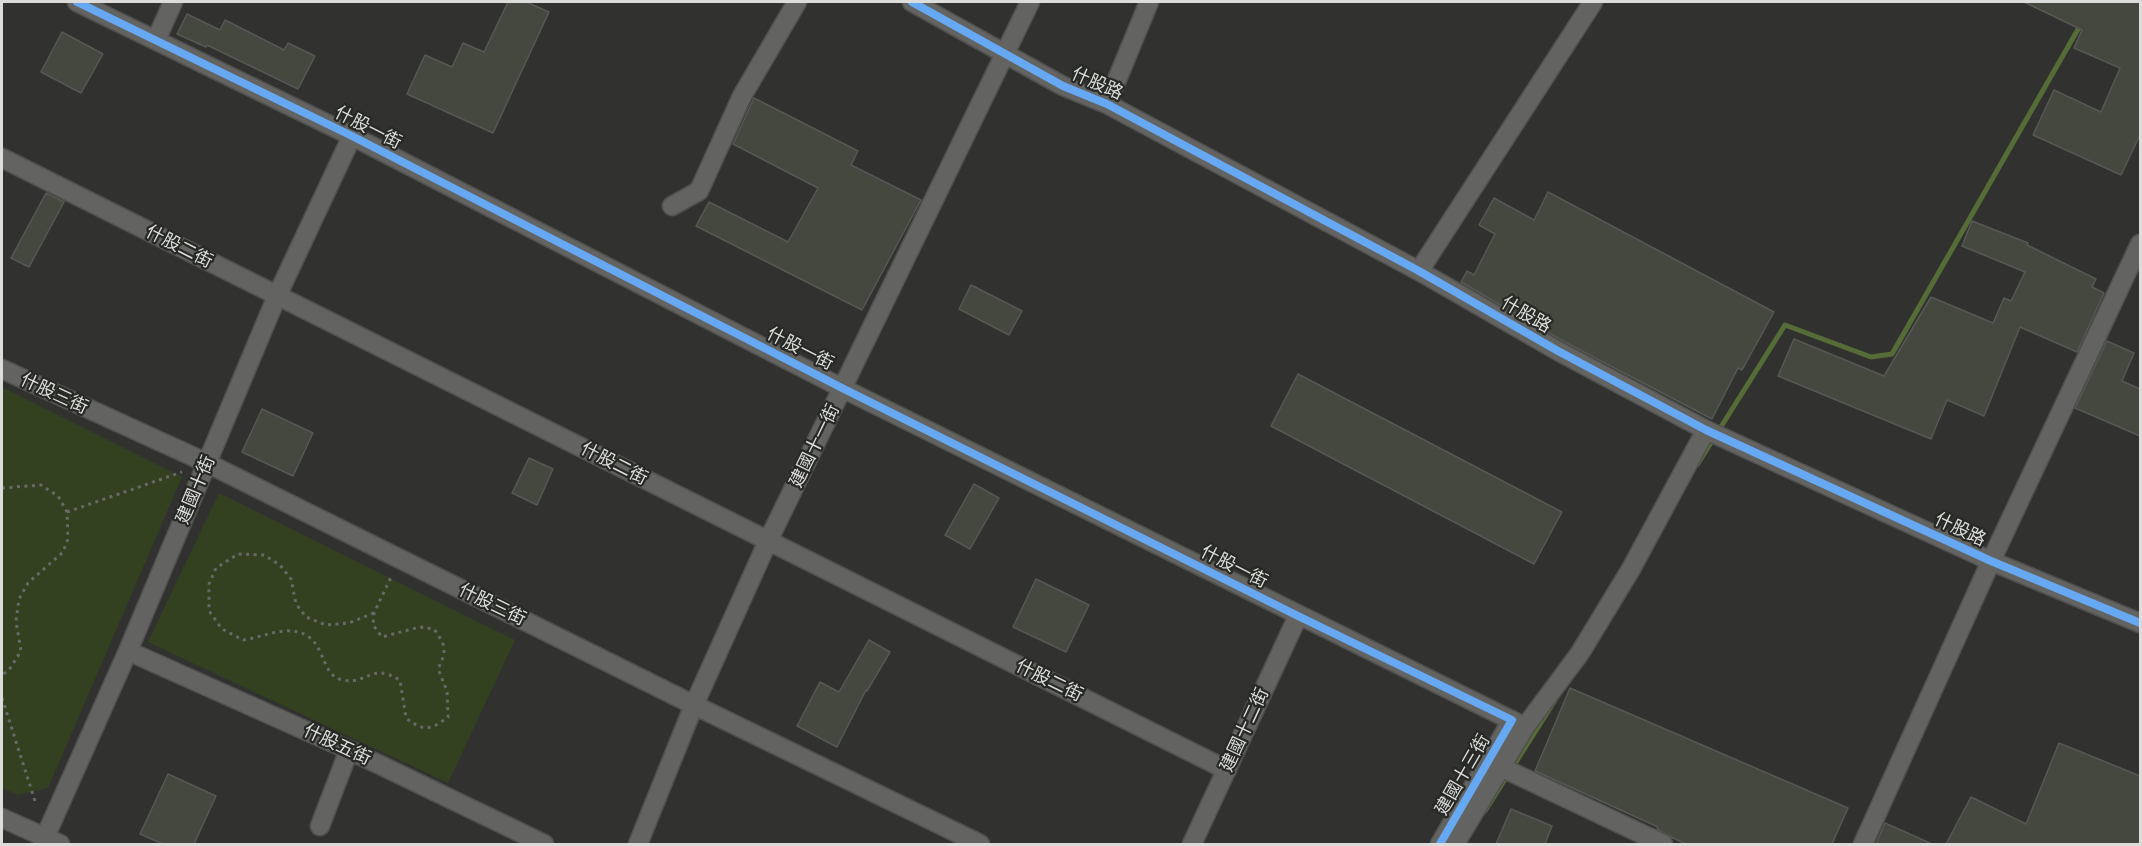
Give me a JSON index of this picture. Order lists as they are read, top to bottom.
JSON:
{
  "streets": {
    "street": [
      "什股路",
      "什股一街",
      "什股二街",
      "什股三街",
      "建國十一街",
      "建國十街",
      "建國十二街",
      "什股五街",
      "建國十三街"
    ]
  },
  "crossings": [
    ["什股路", "建國十一街"],
    ["什股路", "建國十三街"],
    ["什股一街", "建國十一街"],
    ["什股一街", "建國十街"],
    ["什股一街", "建國十二街"],
    ["什股一街", "建國十三街"],
    ["什股二街", "建國十一街"],
    ["什股二街", "建國十街"],
    ["什股二街", "建國十二街"],
    ["什股三街", "建國十一街"],
    ["什股三街", "建國十街"],
    ["建國十街", "什股五街"]
  ]
}
